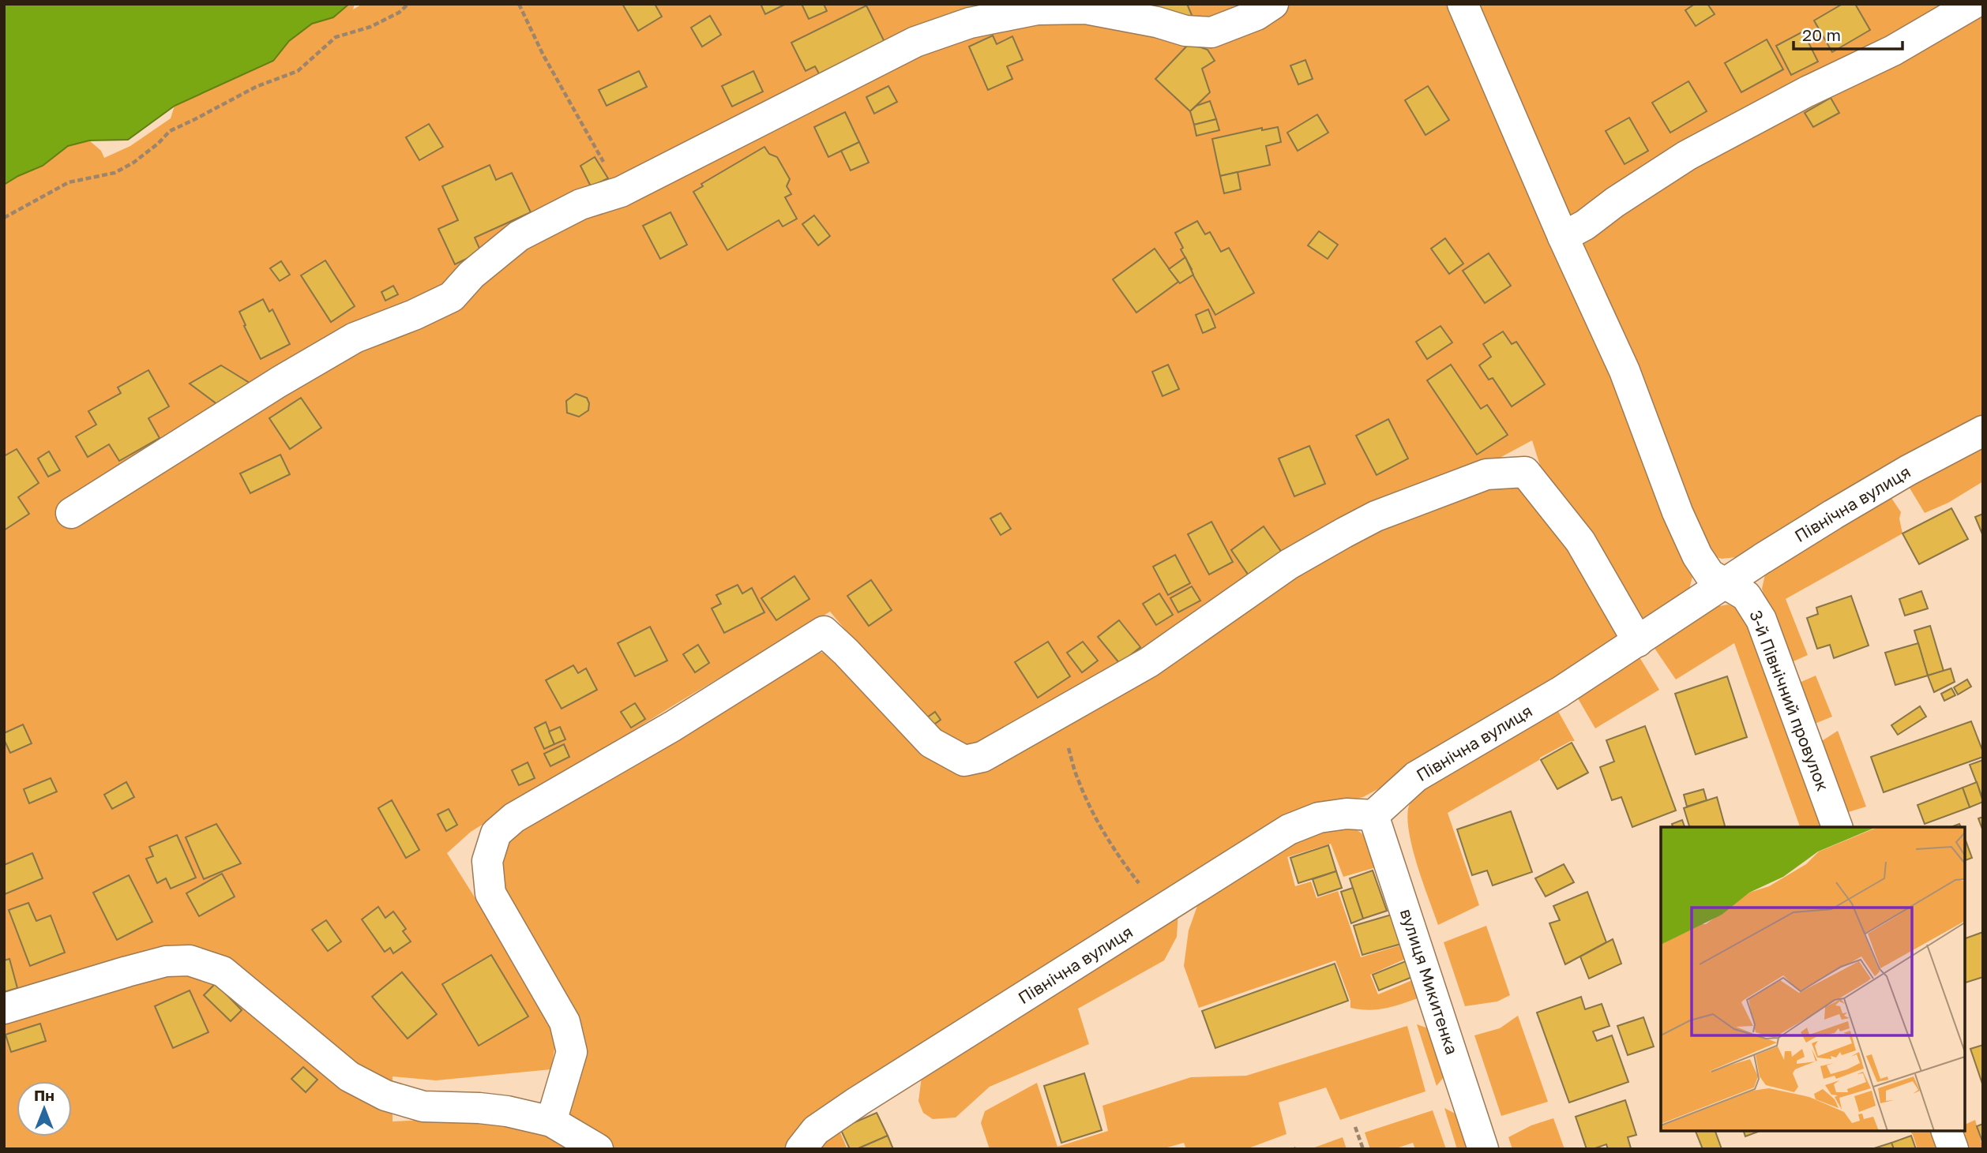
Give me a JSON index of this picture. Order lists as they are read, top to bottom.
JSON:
{
  "streets": {
    "street": ["Північна вулиця", "3-й Північний провулок", "вулиця Микитенка"]
  },
  "crossings": [
    ["Північна вулиця", "3-й Північний провулок"],
    ["Північна вулиця", "вулиця Микитенка"]
  ],
  "scale_bar": "20 m",
  "north": "top"
}
